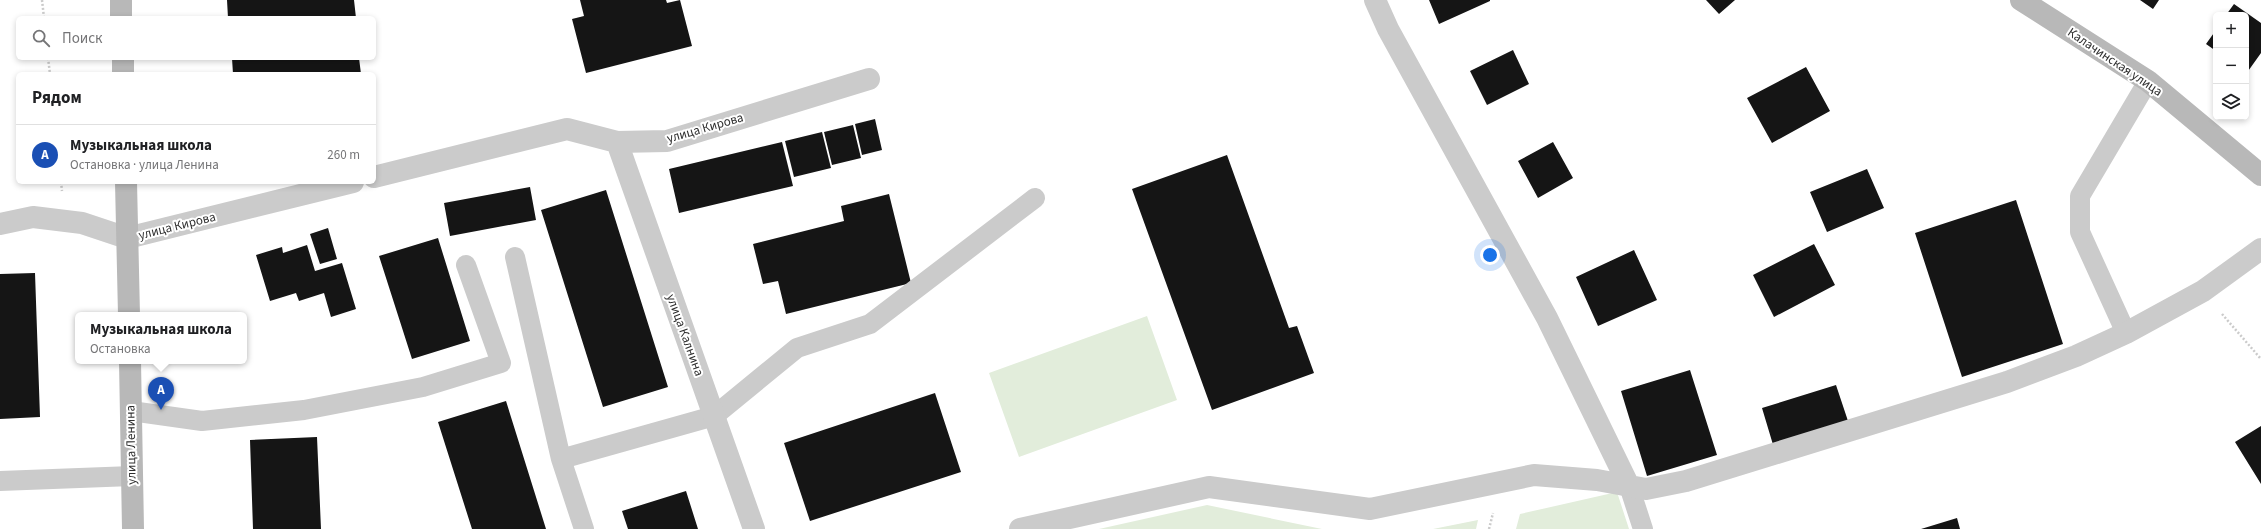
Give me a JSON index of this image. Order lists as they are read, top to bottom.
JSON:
{
  "streets": {
    "main road": ["Калачинская улица", "улица Ленина"],
    "street": ["улица Кирова", "улица Калнина"]
  },
  "crossings": [
    ["улица Кирова", "улица Калнина"]
  ],
  "page": {
    "map_buttons": ["+", "−"],
    "search": "Поиск",
    "heading": "Рядом",
    "list": [
      {
        "mark": "A",
        "name": "Музыкальная школа",
        "note": "Остановка · улица Ленина",
        "value": "260 m"
      }
    ],
    "popup": ["Музыкальная школа", "Остановка"],
    "pins": "A"
  }
}
